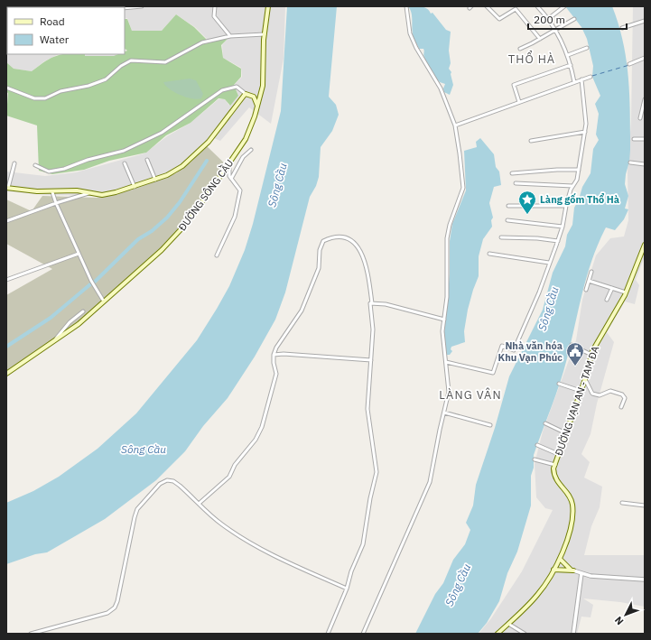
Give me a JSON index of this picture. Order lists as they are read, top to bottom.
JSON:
{
  "streets": {
    "main road": ["ĐƯỜNG SÔNG CẦU", "ĐƯỜNG VẠN AN - TAM ĐA"]
  },
  "districts": ["THỔ HÀ", "LÀNG VÂN"],
  "water": ["Sông Cầu"],
  "places": {
    "place": ["Làng gốm Thổ Hà"],
    "public building": ["Nhà văn hóa Khu Vạn Phúc"]
  },
  "legend": ["Road", "Water"],
  "scale_bar": "200 m",
  "north": "bottom left"
}
